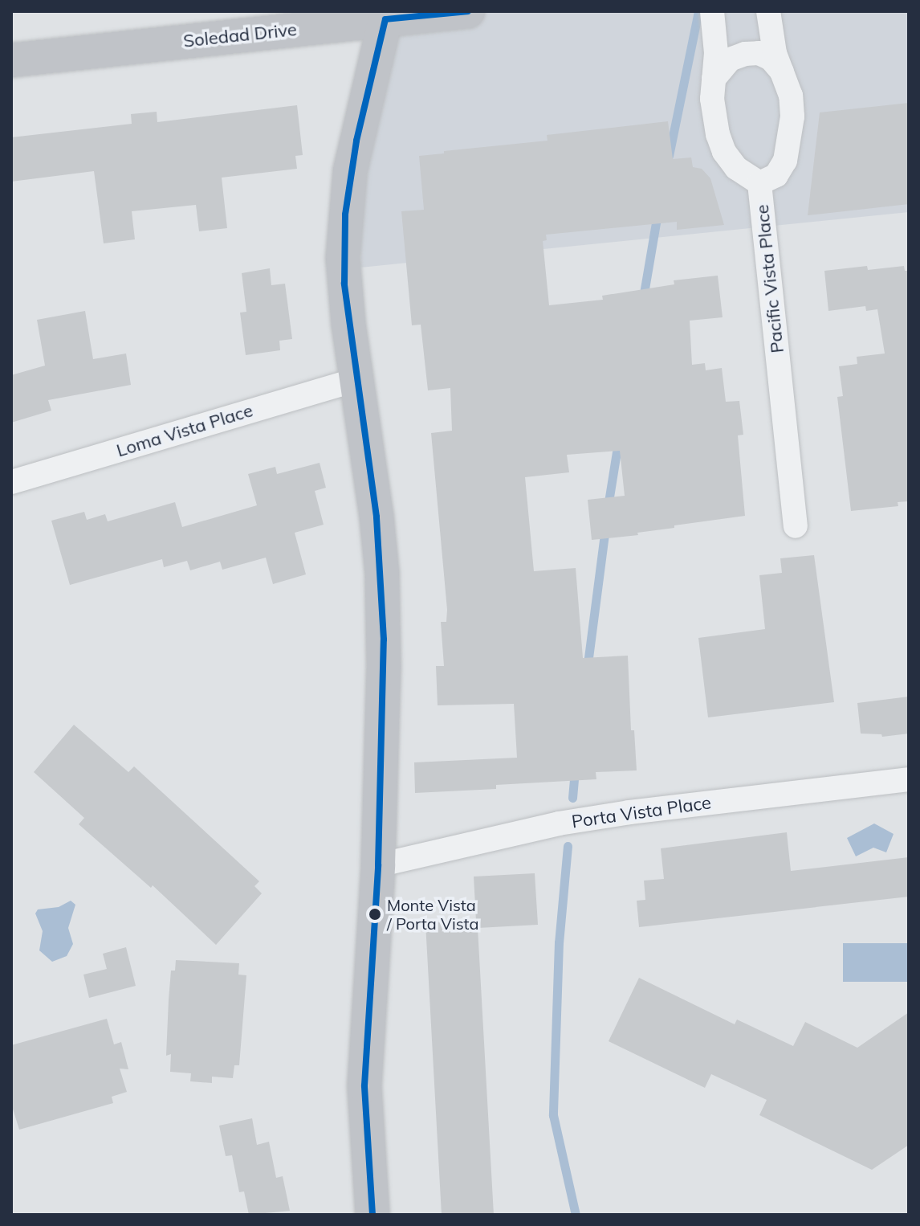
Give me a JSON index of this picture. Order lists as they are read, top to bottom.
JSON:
{
  "streets": {
    "street": [
      "Soledad Drive",
      "Pacific Vista Place",
      "Loma Vista Place",
      "Porta Vista Place"
    ]
  },
  "places": ["Monte Vista / Porta Vista"]
}
